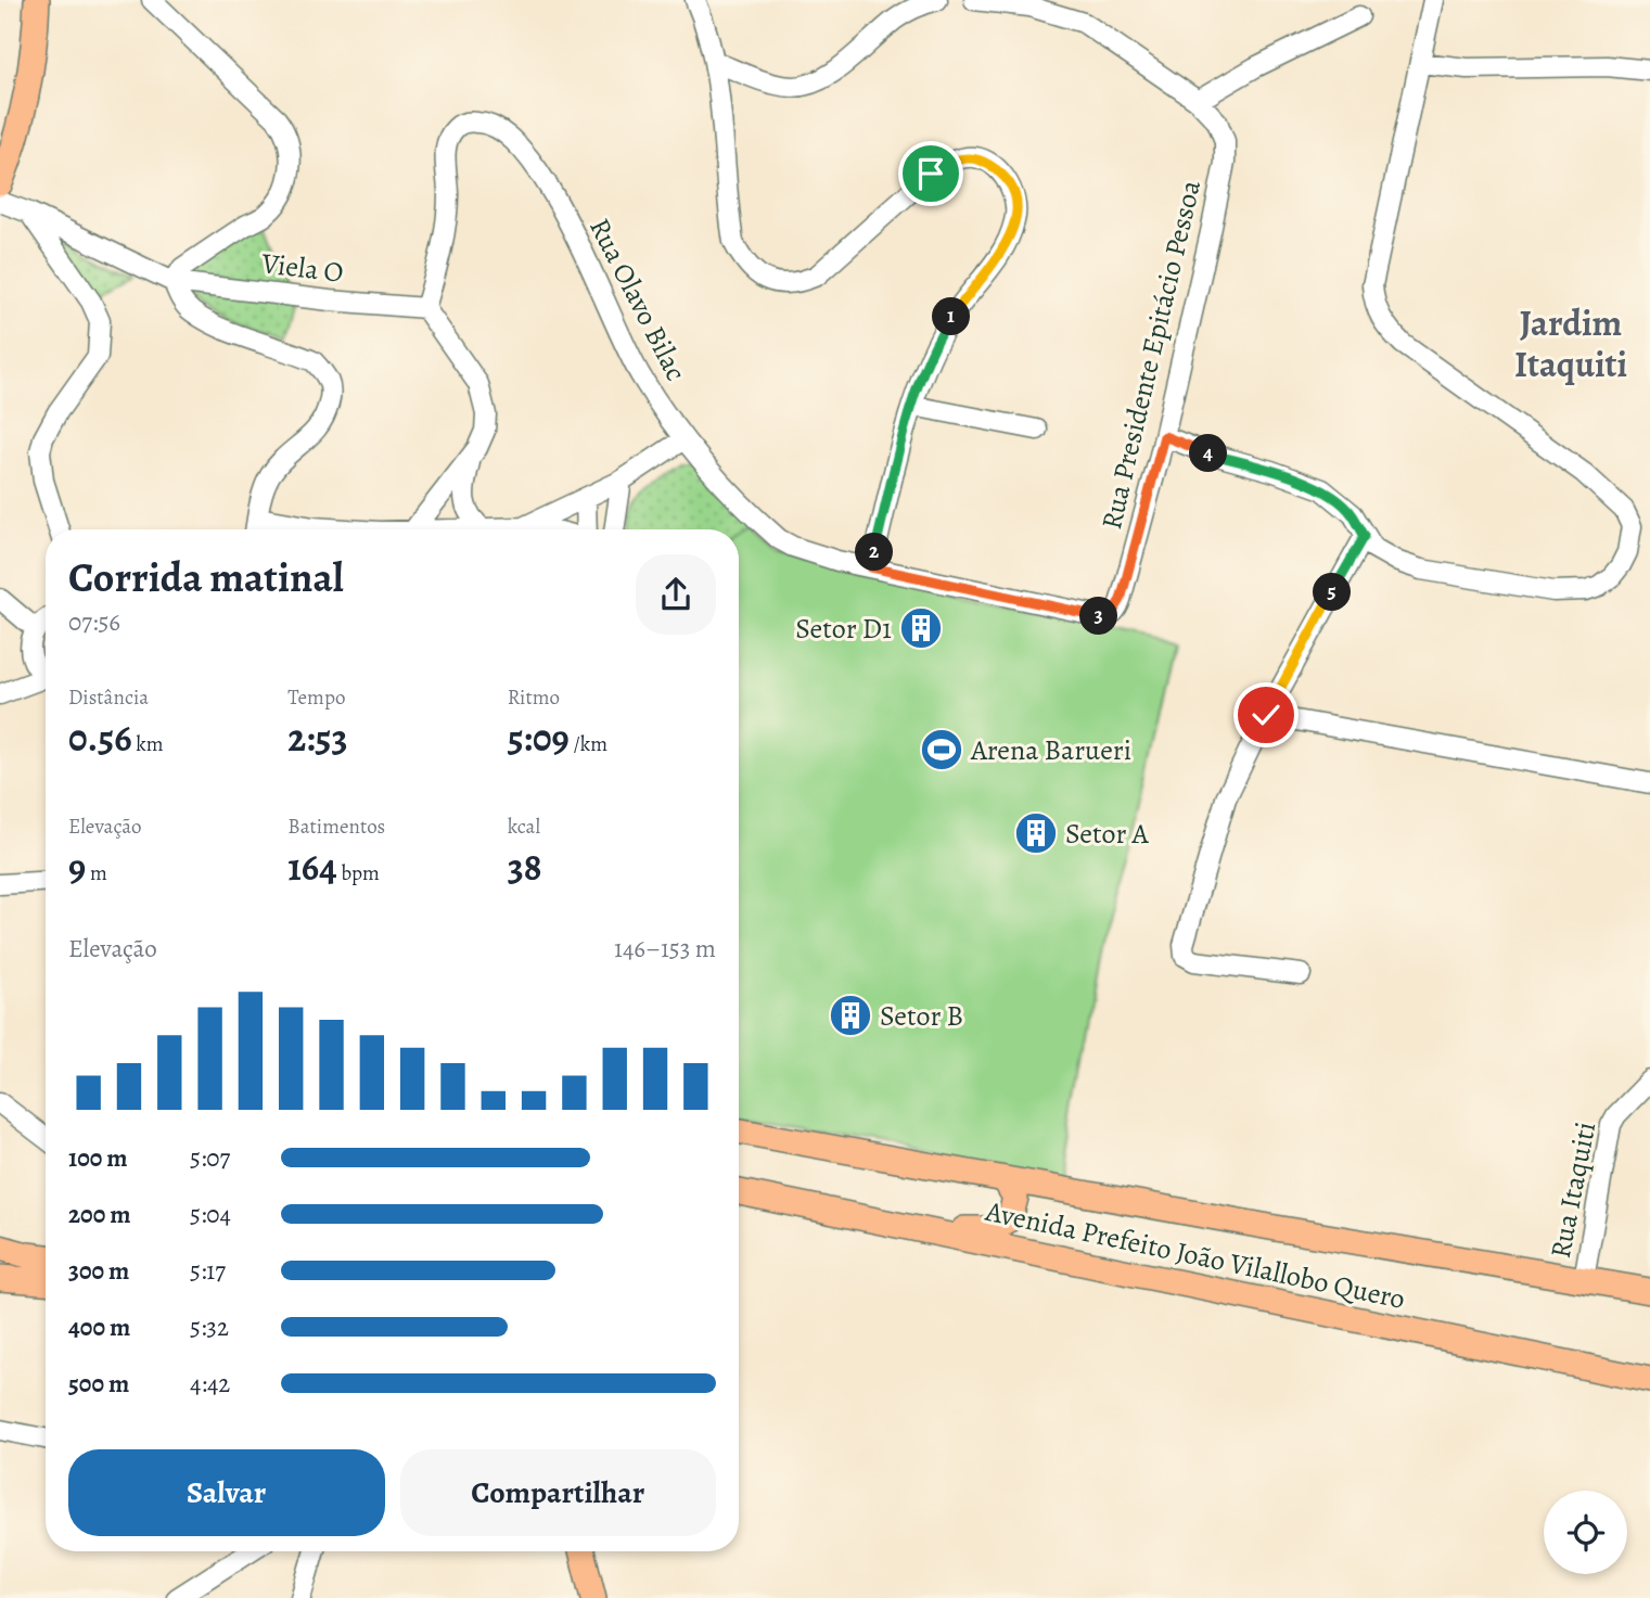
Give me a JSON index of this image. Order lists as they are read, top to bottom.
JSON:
{
  "streets": {
    "main road": ["Avenida Prefeito João Vilallobo Quero"],
    "street": [
      "Viela O",
      "Rua Olavo Bilac",
      "Rua Presidente Epitácio Pessoa",
      "Rua Itaquiti"
    ]
  },
  "crossings": [
    ["Viela O", "Rua Olavo Bilac"],
    ["Rua Olavo Bilac", "Rua Presidente Epitácio Pessoa"],
    ["Rua Itaquiti", "Avenida Prefeito João Vilallobo Quero"]
  ],
  "districts": ["Jardim Itaquiti"],
  "places": {
    "building": ["Setor D1", "Setor A", "Setor B"],
    "sports": ["Arena Barueri"]
  },
  "page": {
    "pins": [
      "1",
      "4",
      "2",
      "5",
      "3"
    ],
    "heading": ["Corrida matinal", "07:56"],
    "stats": [
      ["Distância", "0.56 km"],
      ["Tempo", "2:53"],
      ["Ritmo", "5:09 /km"],
      ["Elevação", "9 m"],
      ["Batimentos", "164 bpm"],
      ["kcal", "38"]
    ],
    "chart": ["Elevação", "146–153 m"],
    "list": [
      {
        "name": "100 m",
        "note": "5:07"
      },
      {
        "name": "200 m",
        "note": "5:04"
      },
      {
        "name": "300 m",
        "note": "5:17"
      },
      {
        "name": "400 m",
        "note": "5:32"
      },
      {
        "name": "500 m",
        "note": "4:42"
      }
    ],
    "buttons": ["Salvar", "Compartilhar"]
  }
}
